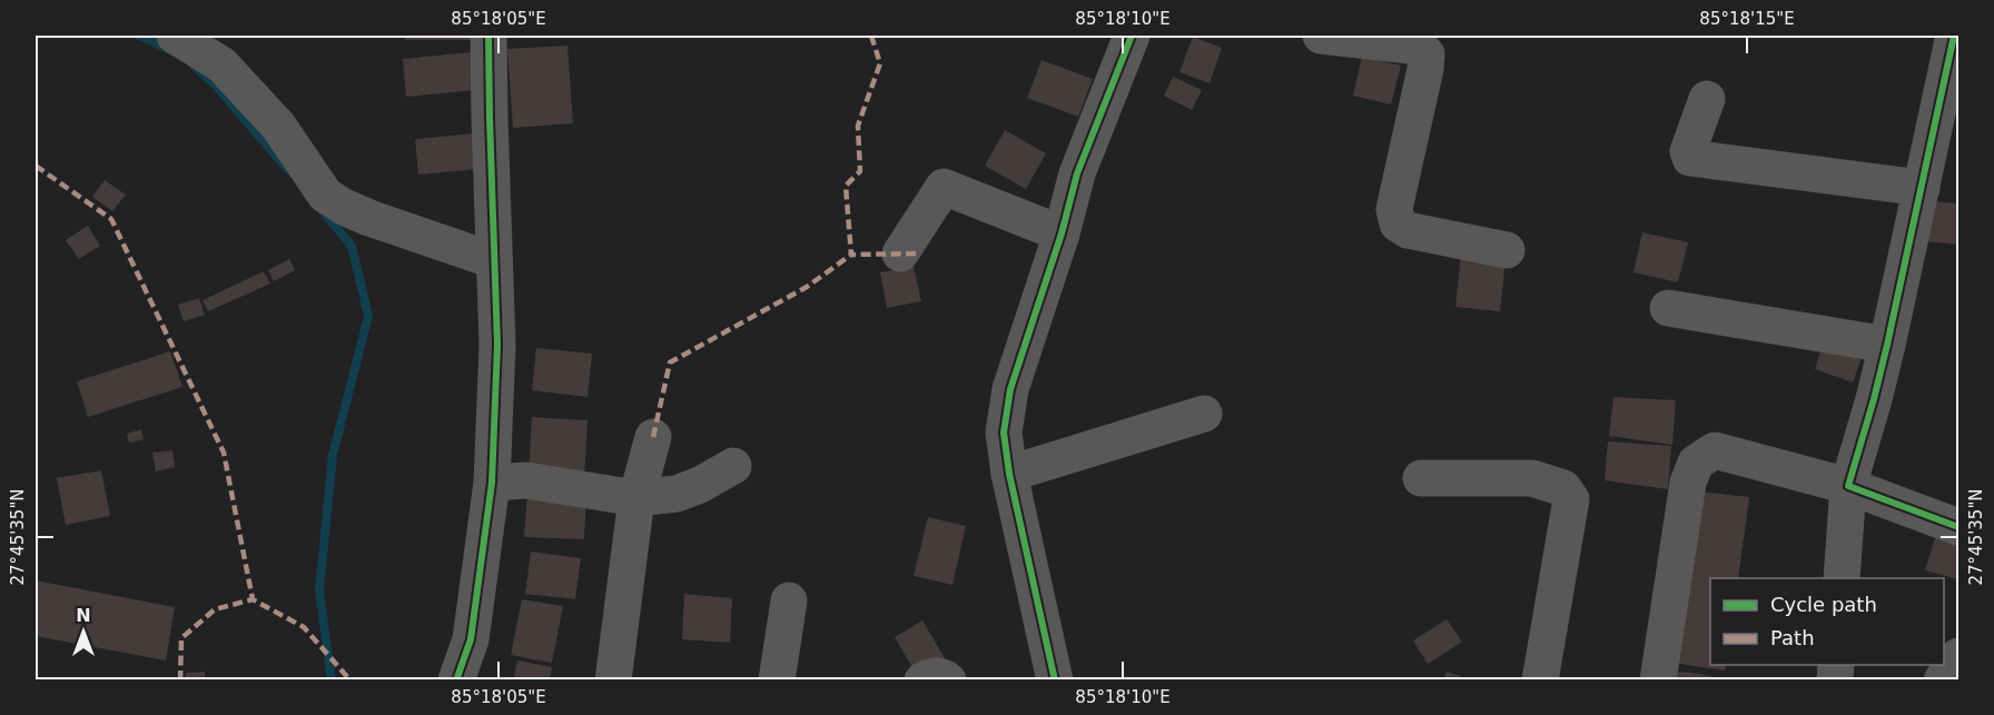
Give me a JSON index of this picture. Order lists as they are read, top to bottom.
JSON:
{
  "legend": ["Cycle path", "Path"],
  "north": "top",
  "coordinates": [
    "85°18'05\"E",
    "85°18'10\"E",
    "85°18'15\"E",
    "27°45'35\"N"
  ]
}
